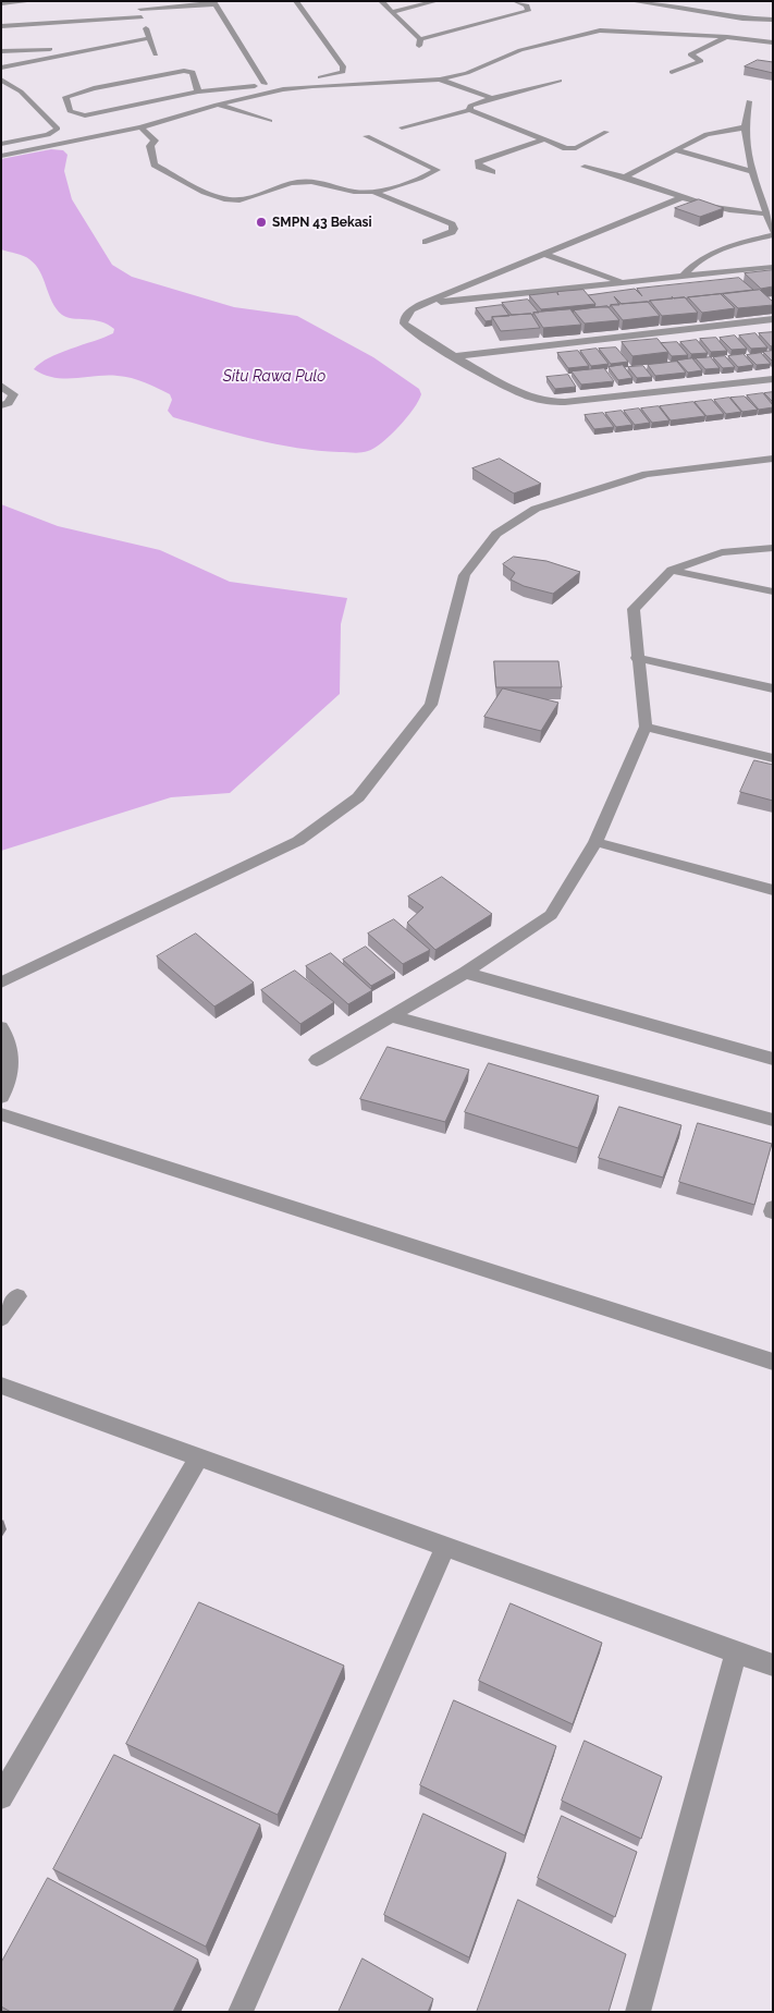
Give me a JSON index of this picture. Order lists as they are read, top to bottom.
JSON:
{
  "water": ["Situ Rawa Pulo"],
  "places": ["SMPN 43 Bekasi"]
}
